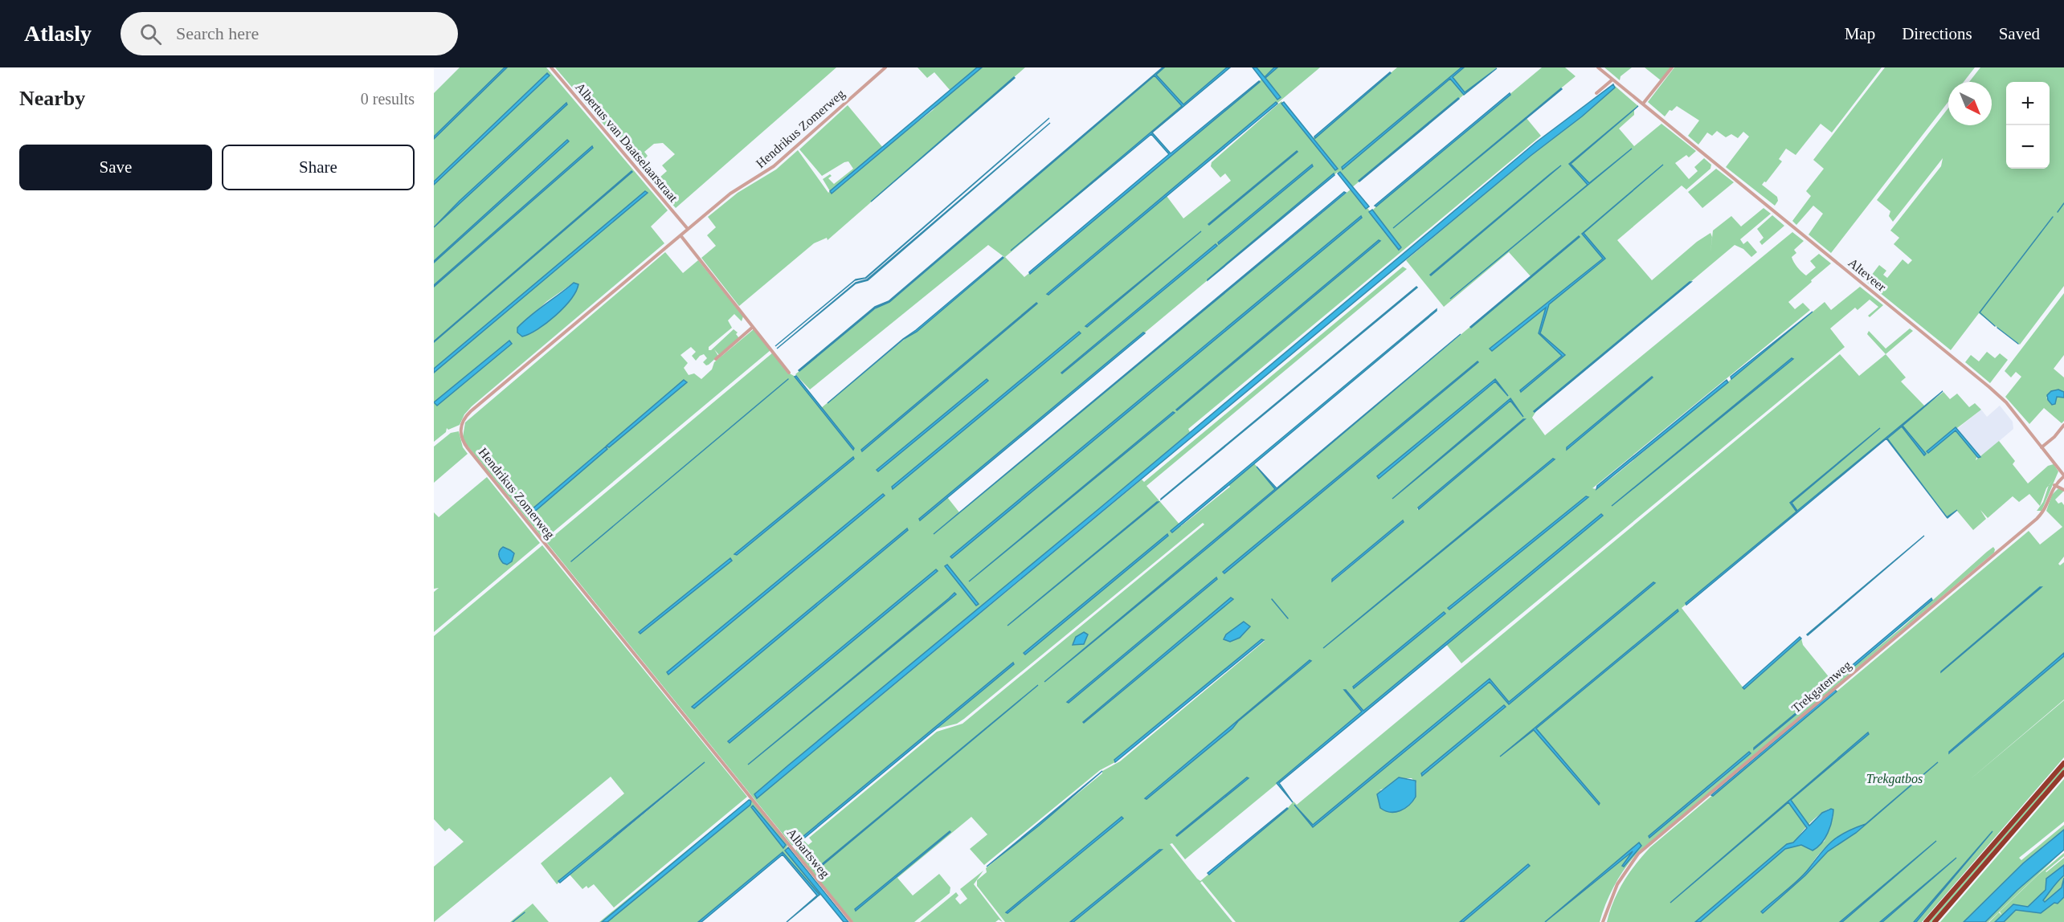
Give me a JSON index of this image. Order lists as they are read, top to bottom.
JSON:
{
  "streets": {
    "street": [
      "Hendrikus Zomerweg",
      "Albertus van Daatselaarstraat",
      "Alteveer",
      "Trekgatenweg",
      "Albartsweg"
    ]
  },
  "crossings": [
    ["Hendrikus Zomerweg", "Albertus van Daatselaarstraat"],
    ["Hendrikus Zomerweg", "Albartsweg"],
    ["Alteveer", "Trekgatenweg"]
  ],
  "parks": ["Trekgatbos"],
  "north": "bottom right",
  "page": {
    "header": "Atlasly",
    "search": "Search here",
    "nav": ["Map", "Directions", "Saved"],
    "heading": ["Nearby", "0 results"],
    "map_buttons": ["+", "−"],
    "buttons": ["Save", "Share"]
  }
}
